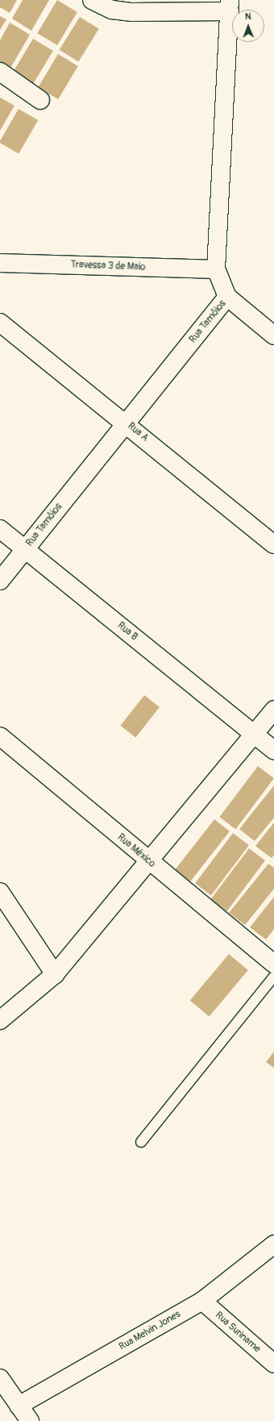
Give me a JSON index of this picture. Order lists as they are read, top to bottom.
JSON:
{
  "streets": {
    "street": [
      "Travessa 3 de Maio",
      "Rua Tamôios",
      "Rua A",
      "Rua B",
      "Rua México",
      "Rua Melvin Jones",
      "Rua Suriname"
    ]
  },
  "crossings": [
    ["Travessa 3 de Maio", "Rua Tamôios"],
    ["Rua Tamôios", "Rua A"],
    ["Rua Tamôios", "Rua B"],
    ["Rua Melvin Jones", "Rua Suriname"]
  ],
  "north": "top"
}
